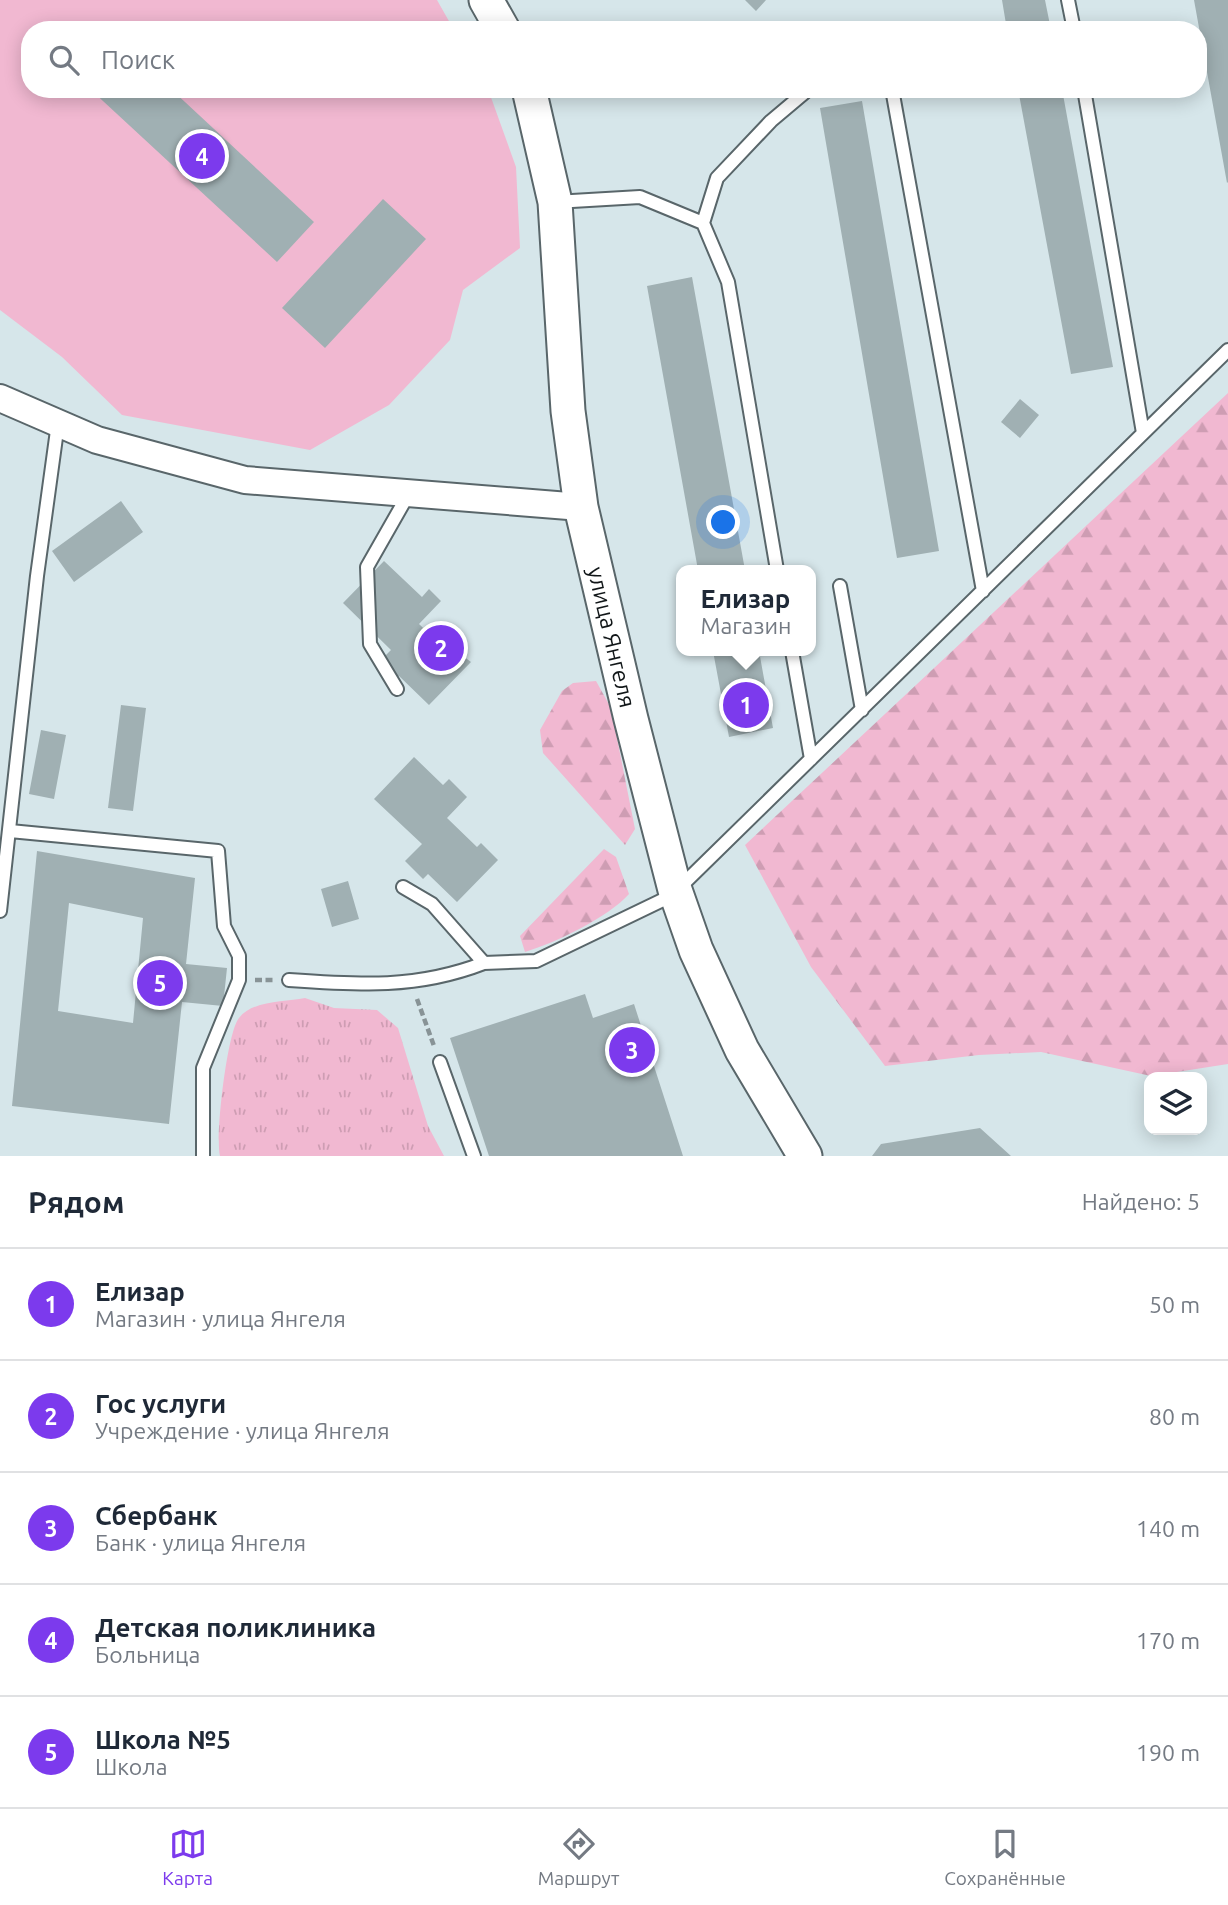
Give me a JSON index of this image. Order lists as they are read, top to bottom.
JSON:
{
  "streets": {
    "street": ["улица Янгеля"]
  },
  "page": {
    "search": "Поиск",
    "pins": [
      "4",
      "2",
      "1",
      "5",
      "3"
    ],
    "popup": ["Елизар", "Магазин"],
    "heading": ["Рядом", "Найдено: 5"],
    "list": [
      {
        "mark": "1",
        "name": "Елизар",
        "note": "Магазин · улица Янгеля",
        "value": "50 m"
      },
      {
        "mark": "2",
        "name": "Гос услуги",
        "note": "Учреждение · улица Янгеля",
        "value": "80 m"
      },
      {
        "mark": "3",
        "name": "Сбербанк",
        "note": "Банк · улица Янгеля",
        "value": "140 m"
      },
      {
        "mark": "4",
        "name": "Детская поликлиника",
        "note": "Больница",
        "value": "170 m"
      },
      {
        "mark": "5",
        "name": "Школа №5",
        "note": "Школа",
        "value": "190 m"
      }
    ],
    "nav": ["Карта", "Маршрут", "Сохранённые"]
  }
}
